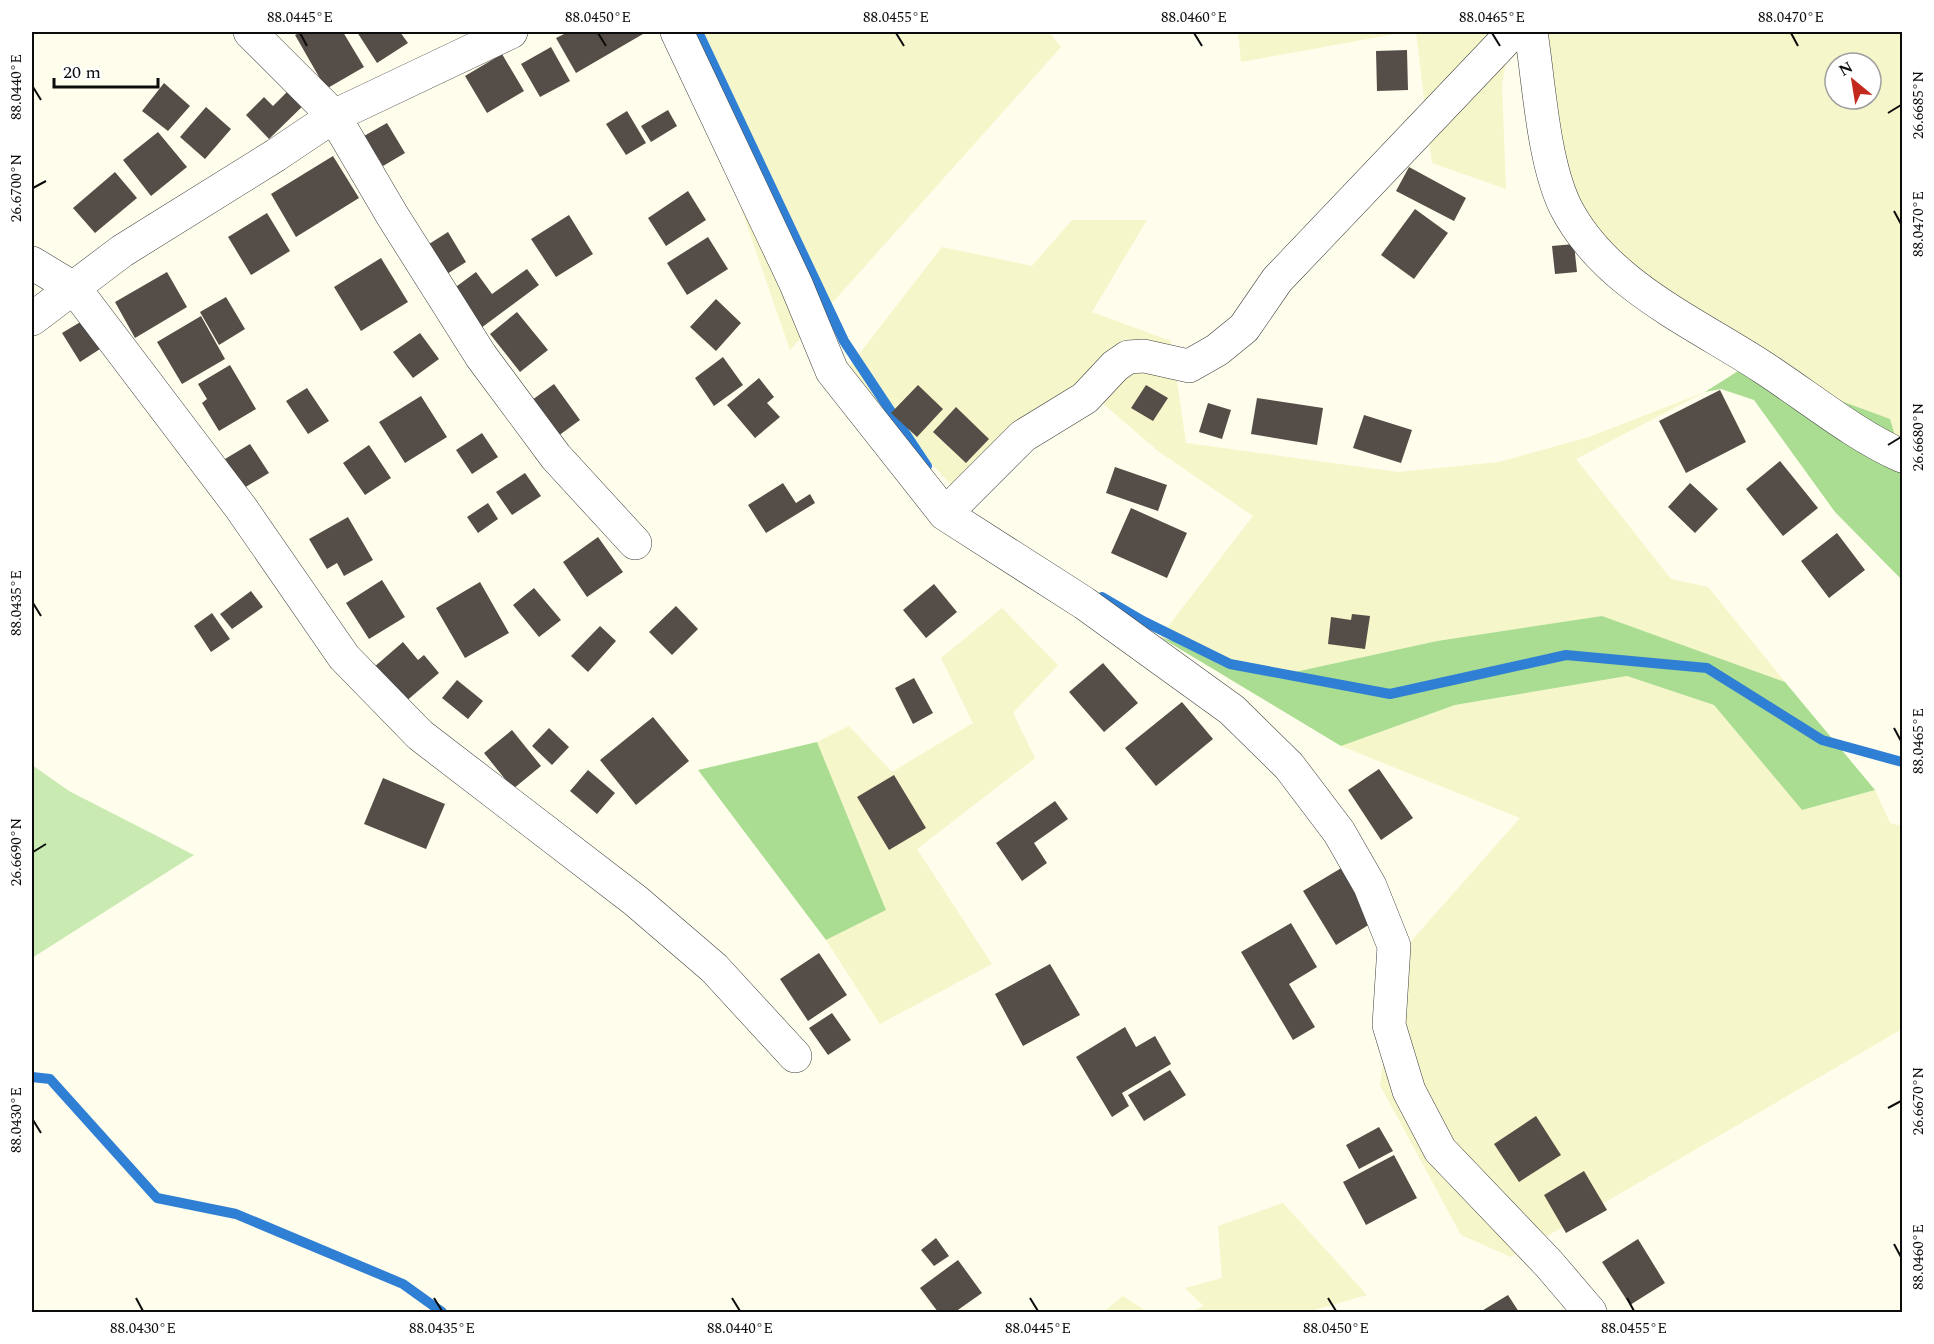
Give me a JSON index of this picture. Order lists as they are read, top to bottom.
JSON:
{
  "scale_bar": "20 m",
  "north": "top left",
  "coordinates": [
    "88.0445°E",
    "88.0450°E",
    "88.0455°E",
    "88.0460°E",
    "88.0465°E",
    "88.0470°E",
    "88.0440°E",
    "26.6685°N",
    "26.6700°N",
    "26.6680°N",
    "88.0435°E",
    "26.6690°N",
    "26.6670°N",
    "88.0430°E"
  ]
}
